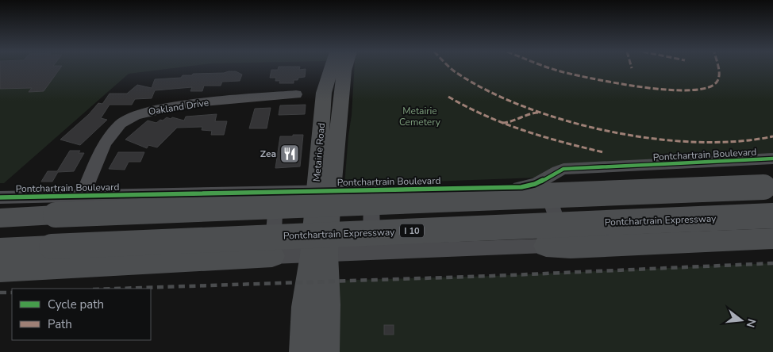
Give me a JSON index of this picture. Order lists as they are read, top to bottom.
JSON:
{
  "streets": {
    "highway": ["Pontchartrain Expressway", "I 10"],
    "main road": ["Metairie Road"],
    "street": ["Oakland Drive", "Pontchartrain Boulevard"]
  },
  "crossings": [
    ["Oakland Drive", "Pontchartrain Boulevard"],
    ["Metairie Road", "Pontchartrain Boulevard"]
  ],
  "parks": ["Metairie Cemetery"],
  "places": {
    "restaurant": ["Zea"]
  },
  "legend": ["Cycle path", "Path"],
  "north": "right"
}
